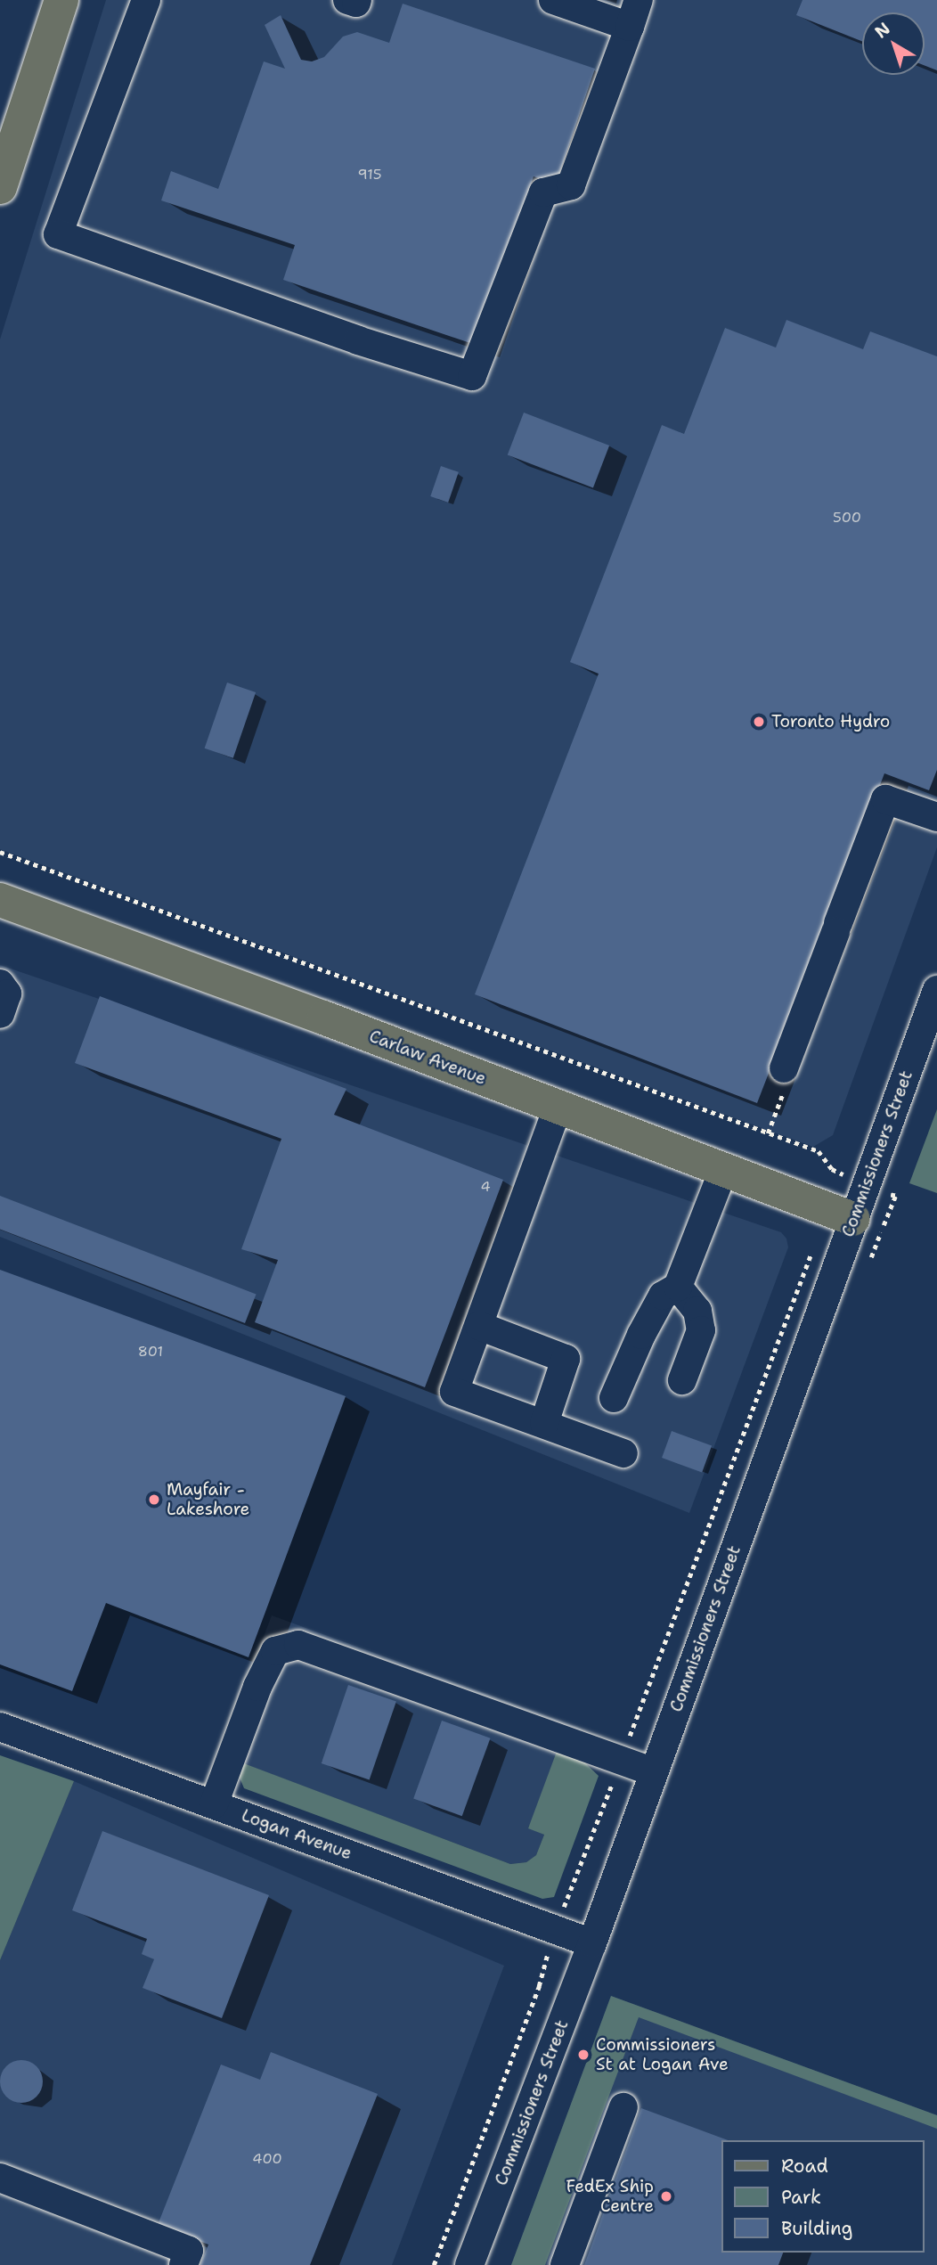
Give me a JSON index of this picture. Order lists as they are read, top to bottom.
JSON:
{
  "streets": {
    "main road": ["Carlaw Avenue"],
    "street": ["Commissioners Street", "Logan Avenue"]
  },
  "crossings": [
    ["Carlaw Avenue", "Commissioners Street"],
    ["Commissioners Street", "Logan Avenue"]
  ],
  "places": [
    "Toronto Hydro",
    "Mayfair - Lakeshore",
    "Commissioners St at Logan Ave",
    "FedEx Ship Centre"
  ],
  "house_numbers": [
    "915",
    "500",
    "4",
    "801",
    "400"
  ],
  "legend": ["Road", "Park", "Building"],
  "north": "top left"
}
